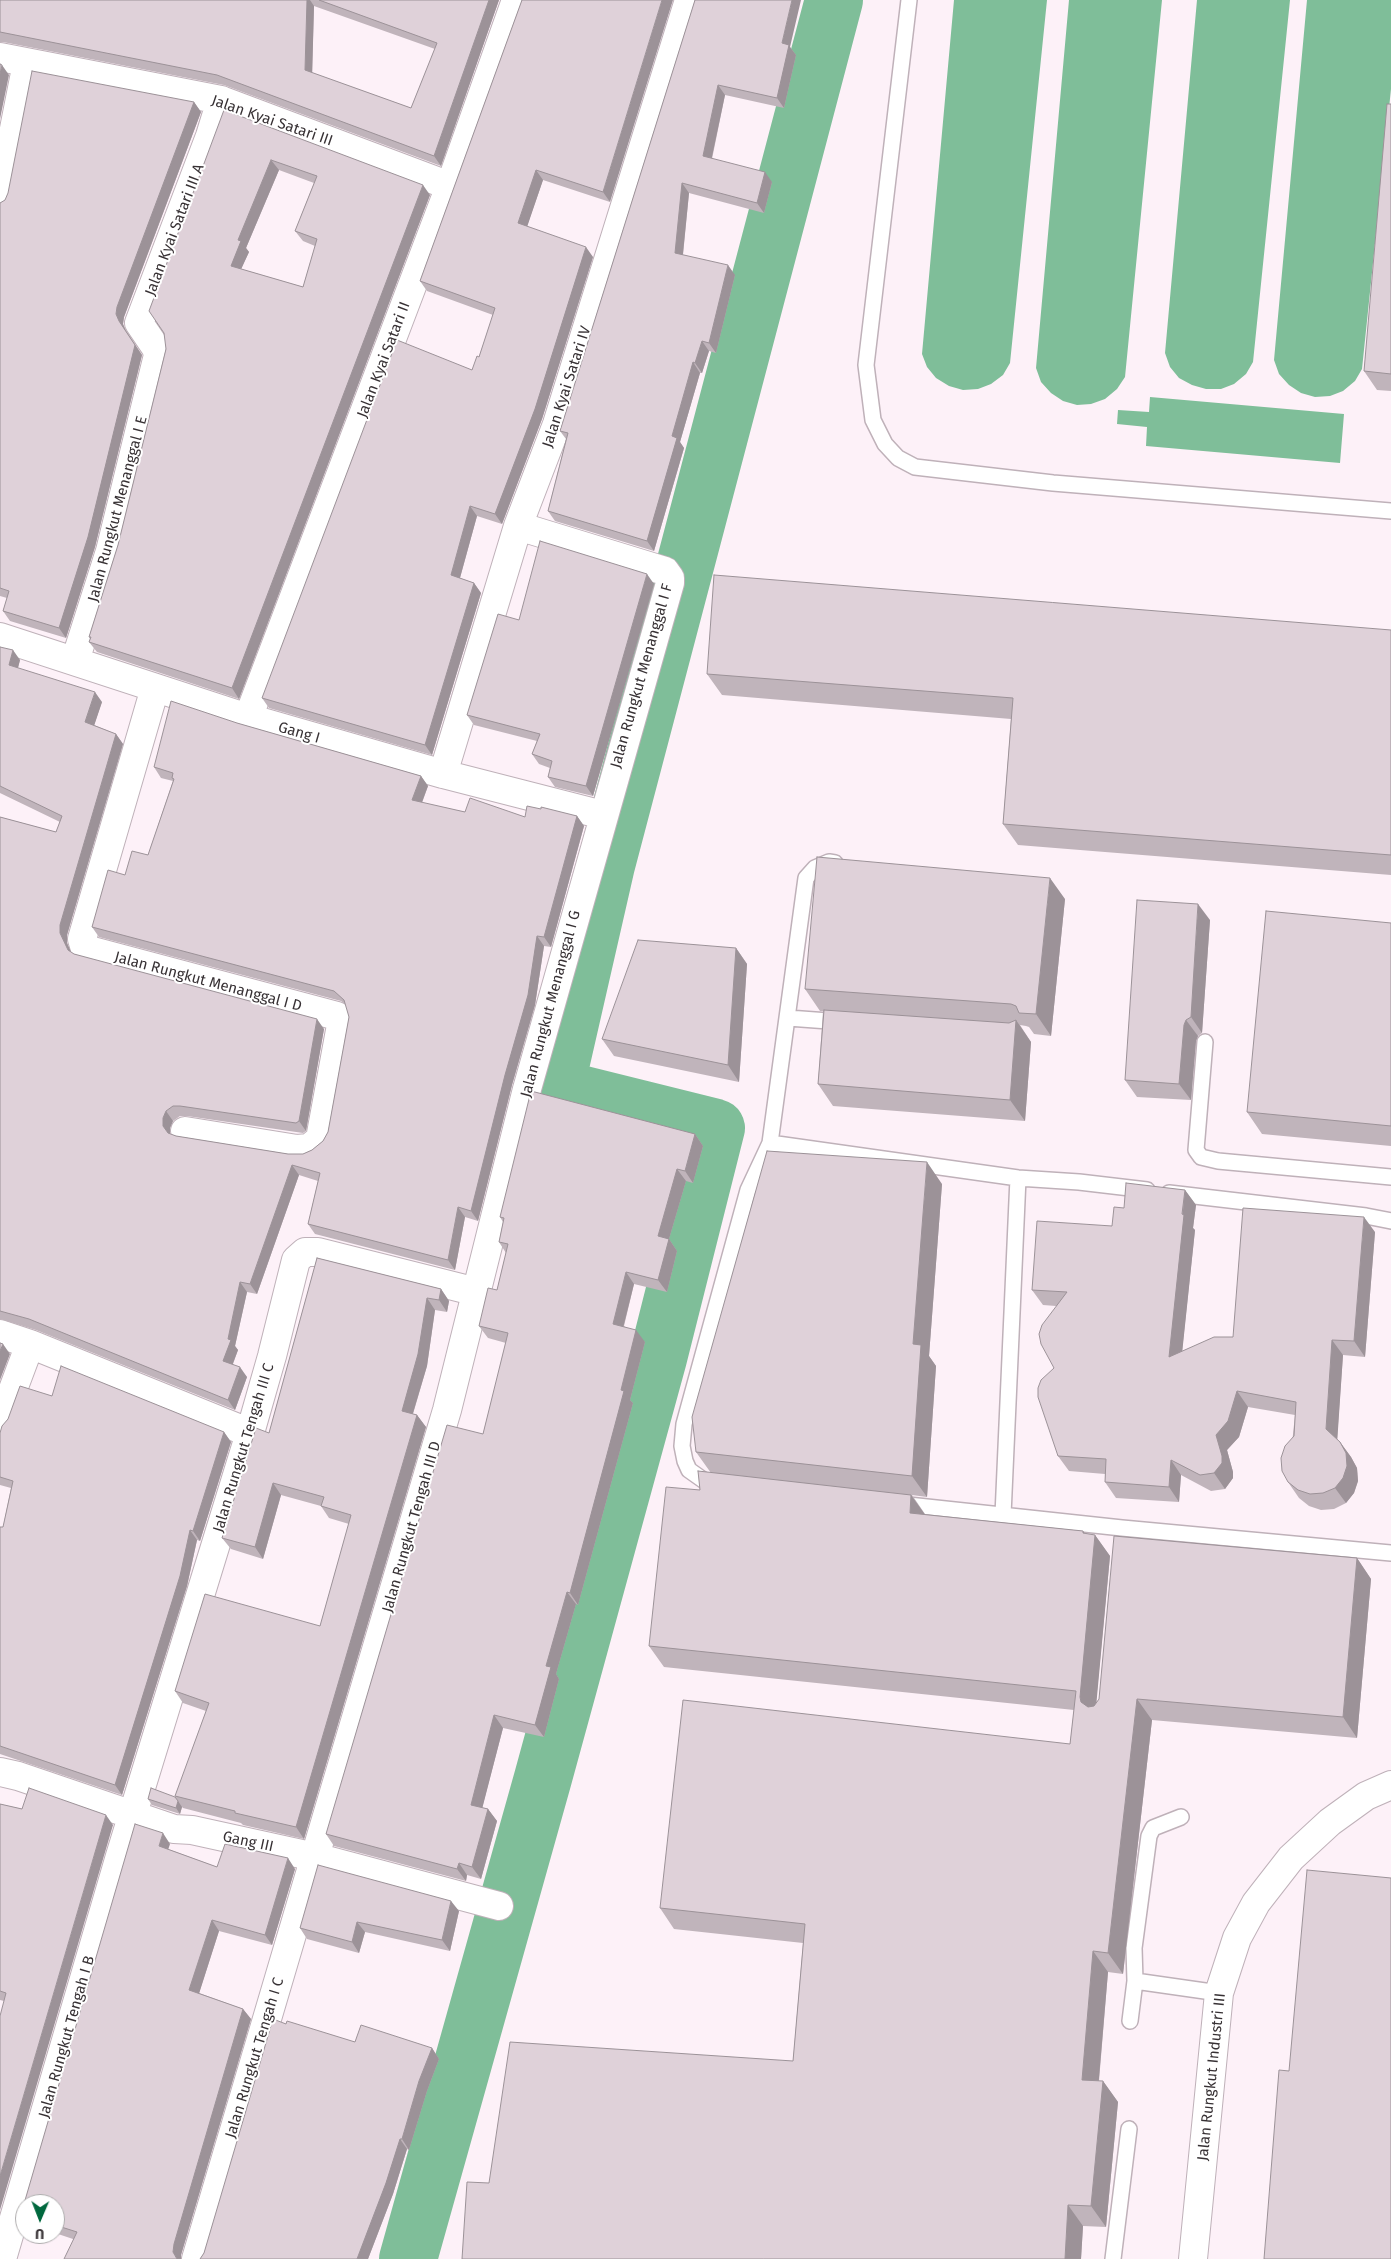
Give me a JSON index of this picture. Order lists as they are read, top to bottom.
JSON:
{
  "streets": {
    "street": [
      "Jalan Kyai Satari III",
      "Jalan Kyai Satari III A",
      "Jalan Kyai Satari II",
      "Jalan Kyai Satari IV",
      "Jalan Rungkut Menanggal I E",
      "Jalan Rungkut Menanggal I F",
      "Gang I",
      "Jalan Rungkut Menanggal I D",
      "Jalan Rungkut Menanggal I G",
      "Jalan Rungkut Tengah III C",
      "Jalan Rungkut Tengah III D",
      "Gang III",
      "Jalan Rungkut Tengah I B",
      "Jalan Rungkut Tengah I C",
      "Jalan Rungkut Industri III"
    ]
  },
  "crossings": [
    ["Jalan Kyai Satari III", "Jalan Kyai Satari III A"],
    ["Jalan Kyai Satari III", "Jalan Kyai Satari II"],
    ["Jalan Kyai Satari III A", "Jalan Rungkut Menanggal I E"],
    ["Jalan Kyai Satari II", "Gang I"],
    ["Jalan Kyai Satari IV", "Jalan Rungkut Menanggal I F"],
    ["Jalan Kyai Satari IV", "Gang I"],
    ["Jalan Rungkut Menanggal I E", "Gang I"],
    ["Jalan Rungkut Menanggal I F", "Gang I"],
    ["Jalan Rungkut Menanggal I F", "Jalan Rungkut Menanggal I G"],
    ["Gang I", "Jalan Rungkut Menanggal I D"],
    ["Gang I", "Jalan Rungkut Menanggal I G"],
    ["Jalan Rungkut Menanggal I G", "Jalan Rungkut Tengah III D"],
    ["Jalan Rungkut Tengah III C", "Jalan Rungkut Tengah III D"],
    ["Jalan Rungkut Tengah III C", "Gang III"],
    ["Jalan Rungkut Tengah III C", "Jalan Rungkut Tengah I B"],
    ["Jalan Rungkut Tengah III D", "Gang III"],
    ["Jalan Rungkut Tengah III D", "Jalan Rungkut Tengah I C"],
    ["Gang III", "Jalan Rungkut Tengah I B"],
    ["Gang III", "Jalan Rungkut Tengah I C"]
  ],
  "north": "bottom"
}
